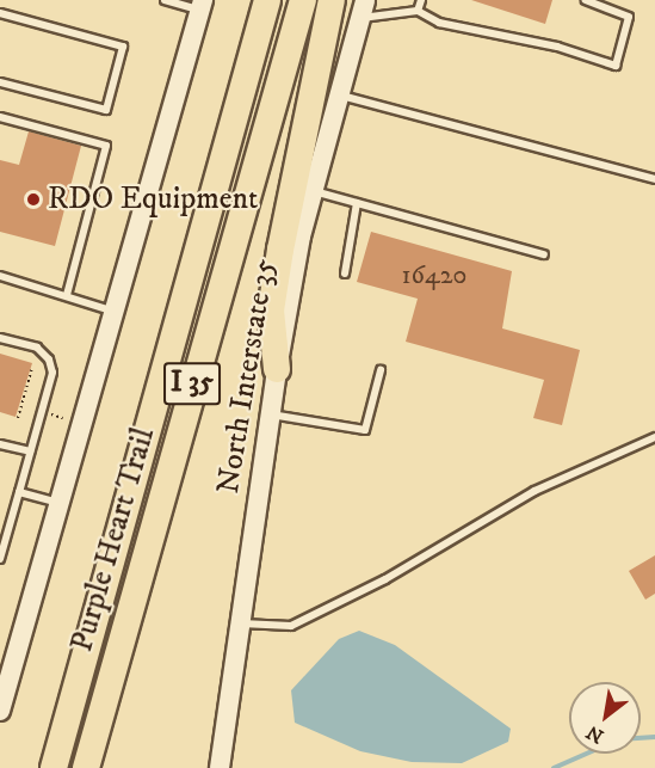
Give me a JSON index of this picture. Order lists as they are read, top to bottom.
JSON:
{
  "streets": {
    "highway": ["I 35", "Purple Heart Trail"],
    "main road": ["North Interstate 35"]
  },
  "places": ["RDO Equipment"],
  "house_numbers": ["16420"],
  "north": "bottom left"
}
